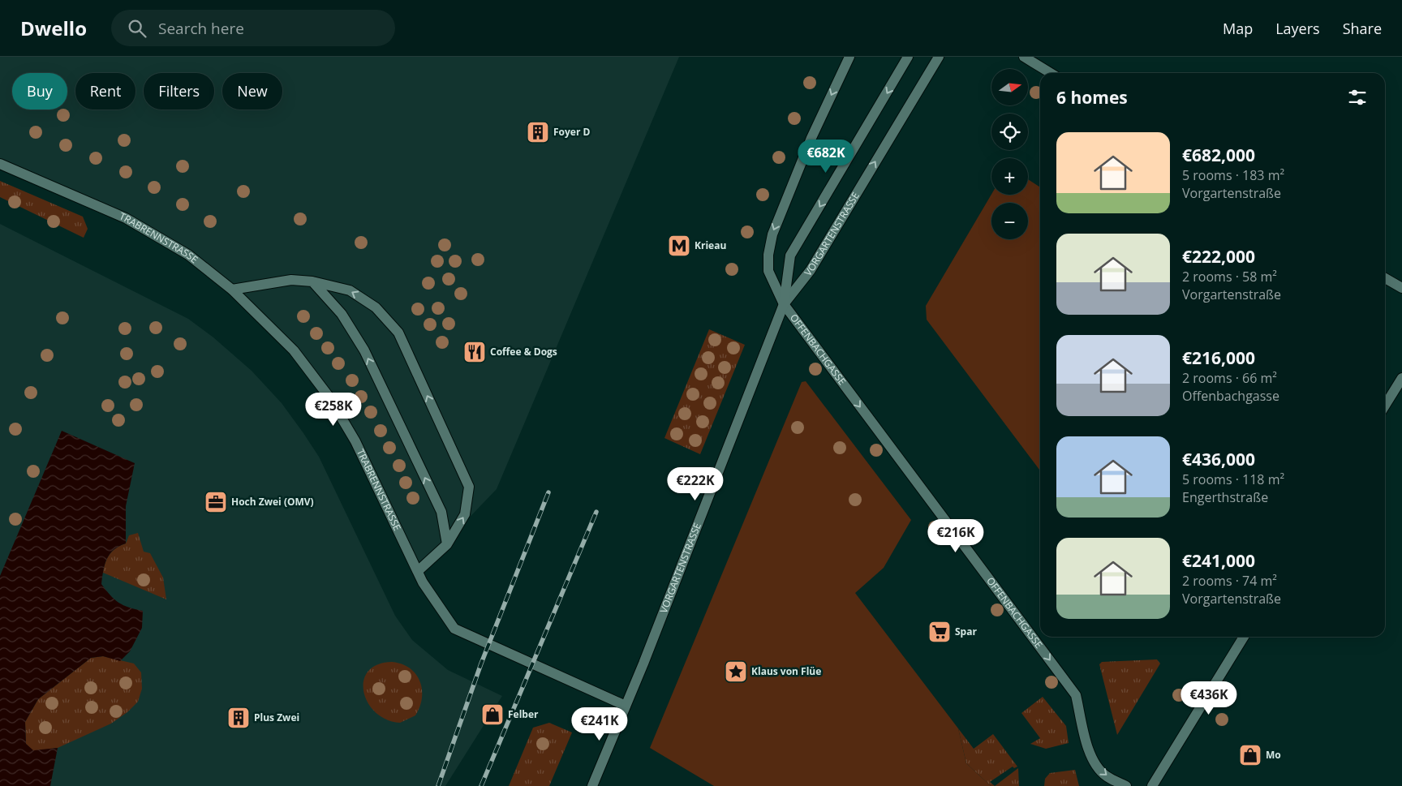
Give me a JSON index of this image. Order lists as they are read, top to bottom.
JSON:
{
  "streets": {
    "street": ["VORGARTENSTRASSE", "TRABRENNSTRASSE", "OFFENBACHGASSE"]
  },
  "crossings": [
    ["VORGARTENSTRASSE", "TRABRENNSTRASSE"],
    ["VORGARTENSTRASSE", "OFFENBACHGASSE"]
  ],
  "one_way": ["OFFENBACHGASSE"],
  "places": {
    "building": ["Foyer D", "Plus Zwei"],
    "metro station": ["Krieau"],
    "restaurant": ["Coffee & Dogs"],
    "office": ["Hoch Zwei (OMV)"],
    "supermarket": ["Spar"],
    "place": ["Klaus von Flüe"],
    "shop": ["Felber", "Mo"]
  },
  "north": "right",
  "page": {
    "header": "Dwello",
    "search": "Search here",
    "nav": ["Map", "Layers", "Share"],
    "map_buttons": ["+", "−"],
    "chip": [
      "Buy",
      "Rent",
      "Filters",
      "New"
    ],
    "heading": "6 homes",
    "list": [
      {
        "name": "€682,000",
        "note": "5 rooms · 183 m² · Vorgartenstraße"
      },
      {
        "name": "€222,000",
        "note": "2 rooms · 58 m² · Vorgartenstraße"
      },
      {
        "name": "€216,000",
        "note": "2 rooms · 66 m² · Offenbachgasse"
      },
      {
        "name": "€436,000",
        "note": "5 rooms · 118 m² · Engerthstraße"
      },
      {
        "name": "€241,000",
        "note": "2 rooms · 74 m² · Vorgartenstraße"
      }
    ],
    "price": [
      "€682K",
      "€258K",
      "€222K",
      "€216K",
      "€436K",
      "€241K"
    ]
  }
}
